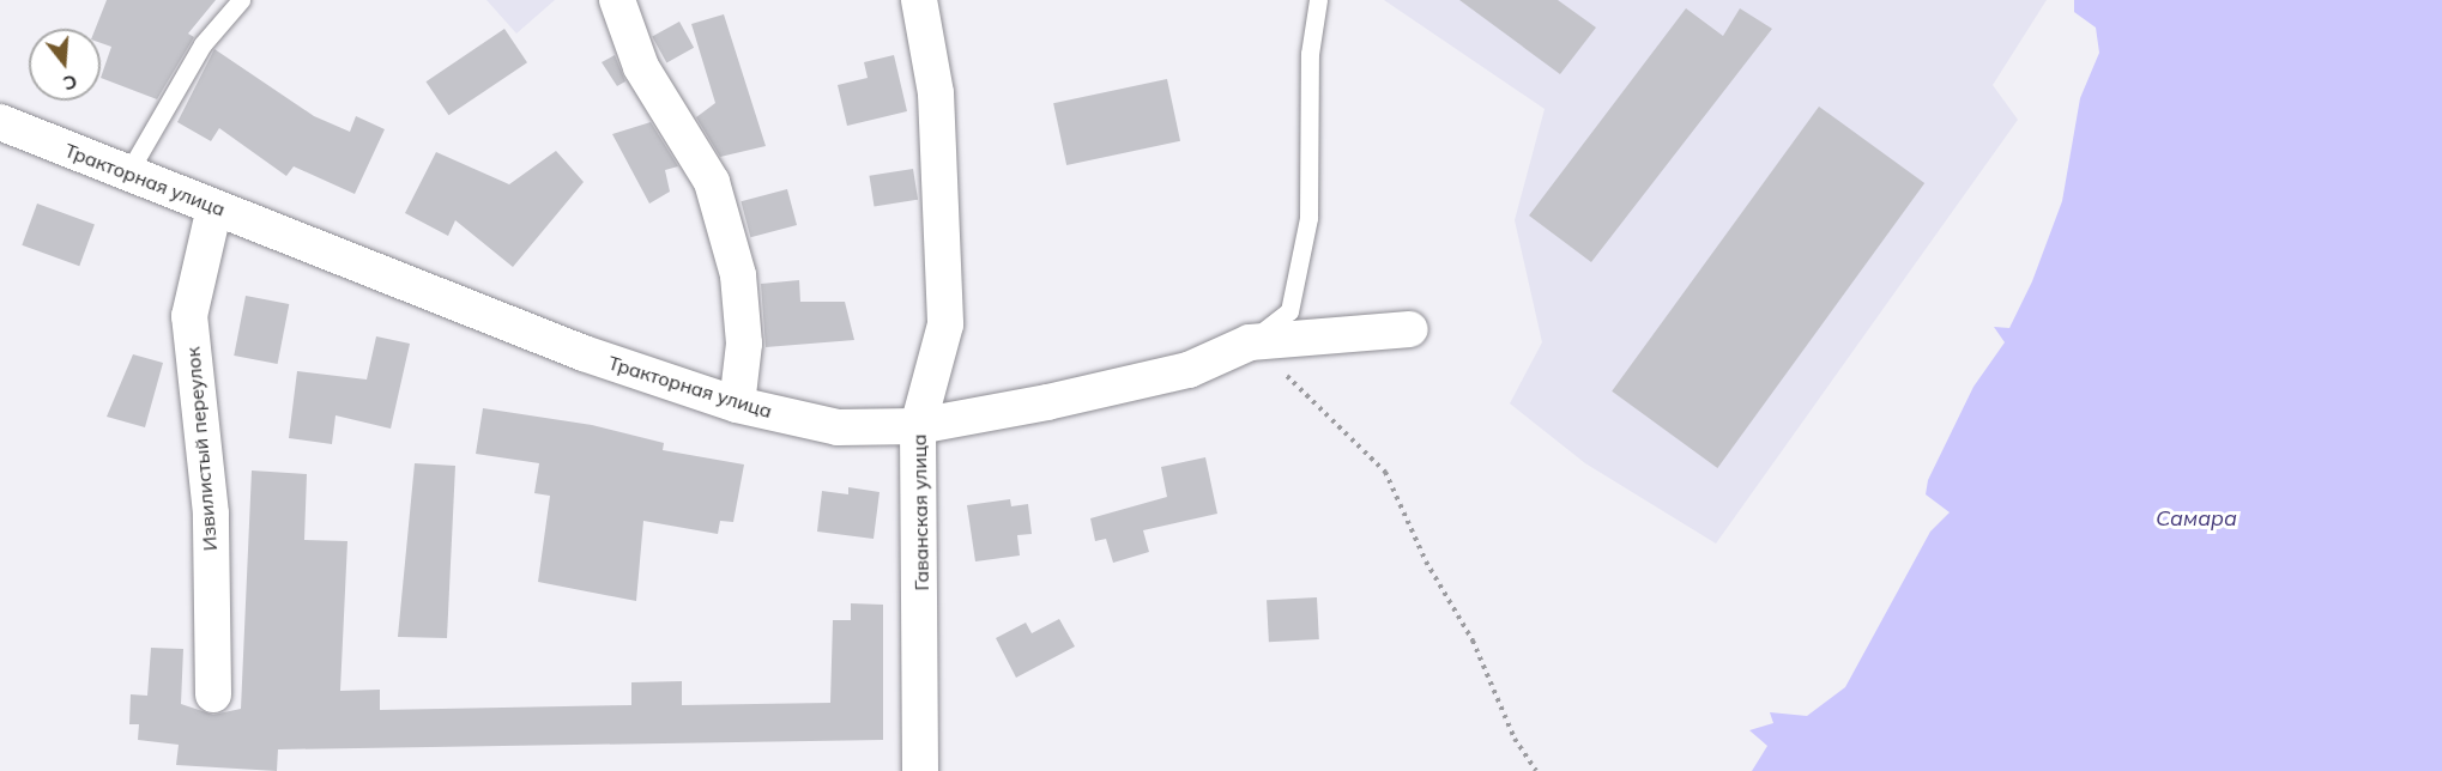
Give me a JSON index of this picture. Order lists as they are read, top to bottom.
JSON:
{
  "streets": {
    "street": ["Тракторная улица", "Извилистый переулок", "Гаванская улица"]
  },
  "crossings": [
    ["Тракторная улица", "Извилистый переулок"],
    ["Тракторная улица", "Гаванская улица"]
  ],
  "water": ["Самара"],
  "north": "bottom"
}
